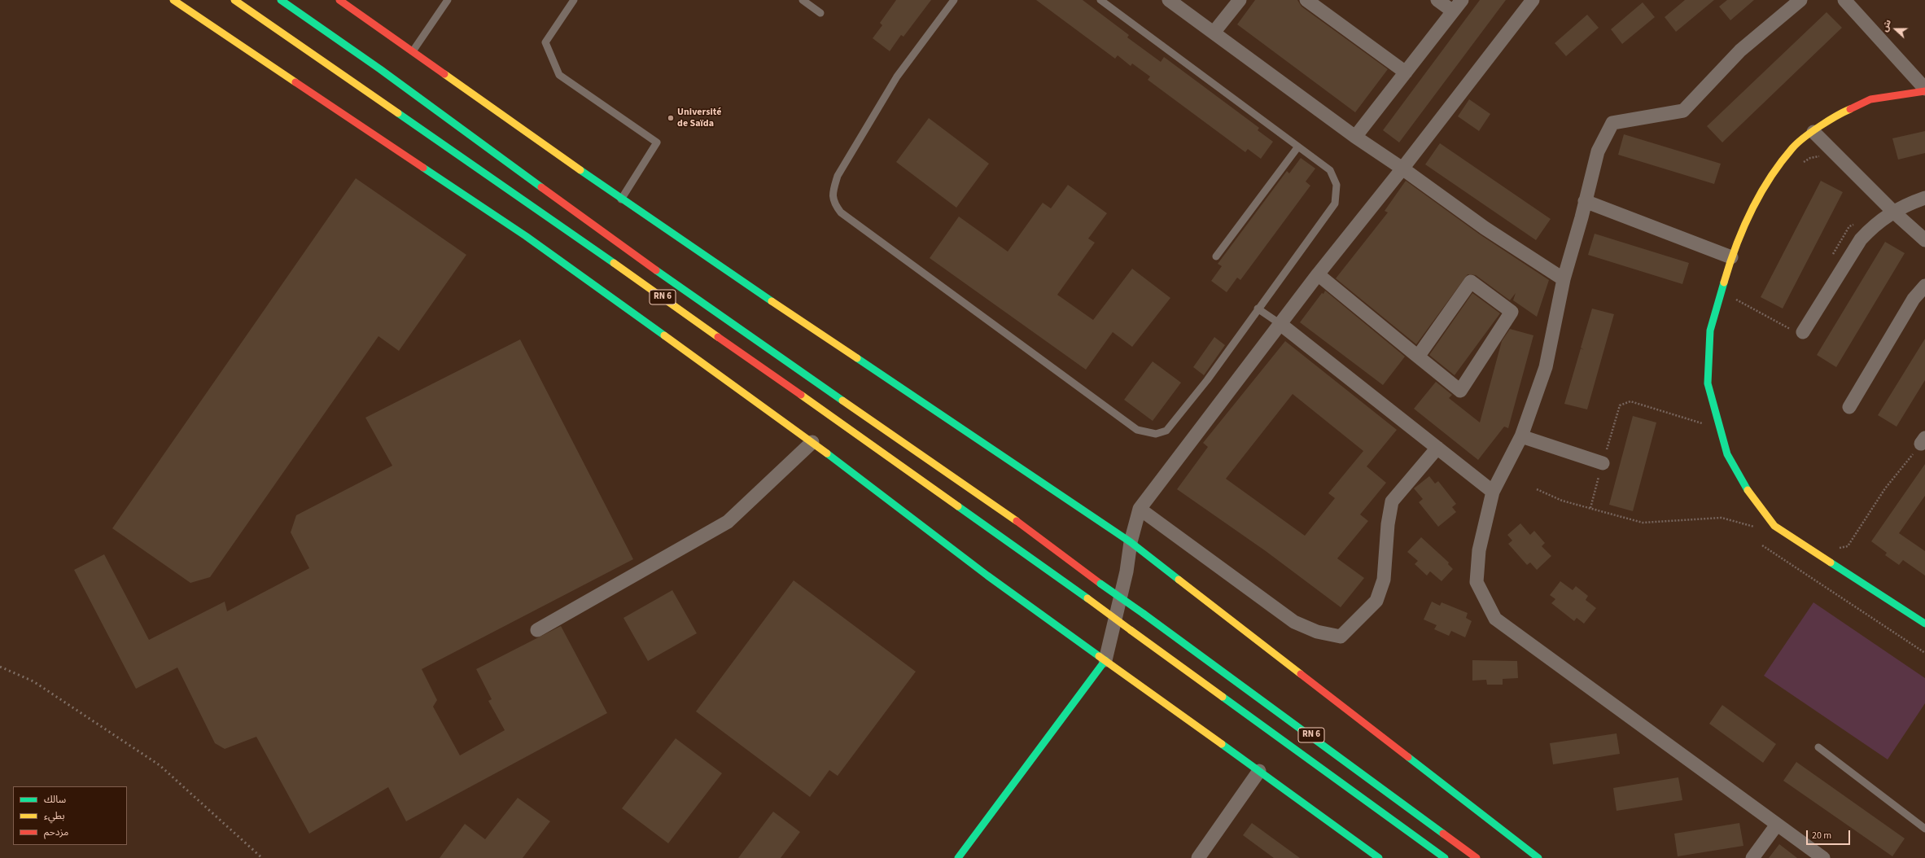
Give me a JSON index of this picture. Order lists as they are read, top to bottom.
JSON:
{
  "streets": {
    "main road": ["RN 6"]
  },
  "places": ["Université de Saïda"],
  "legend": ["سالك", "بطيء", "مزدحم"],
  "scale_bar": "20 m",
  "north": "left"
}
